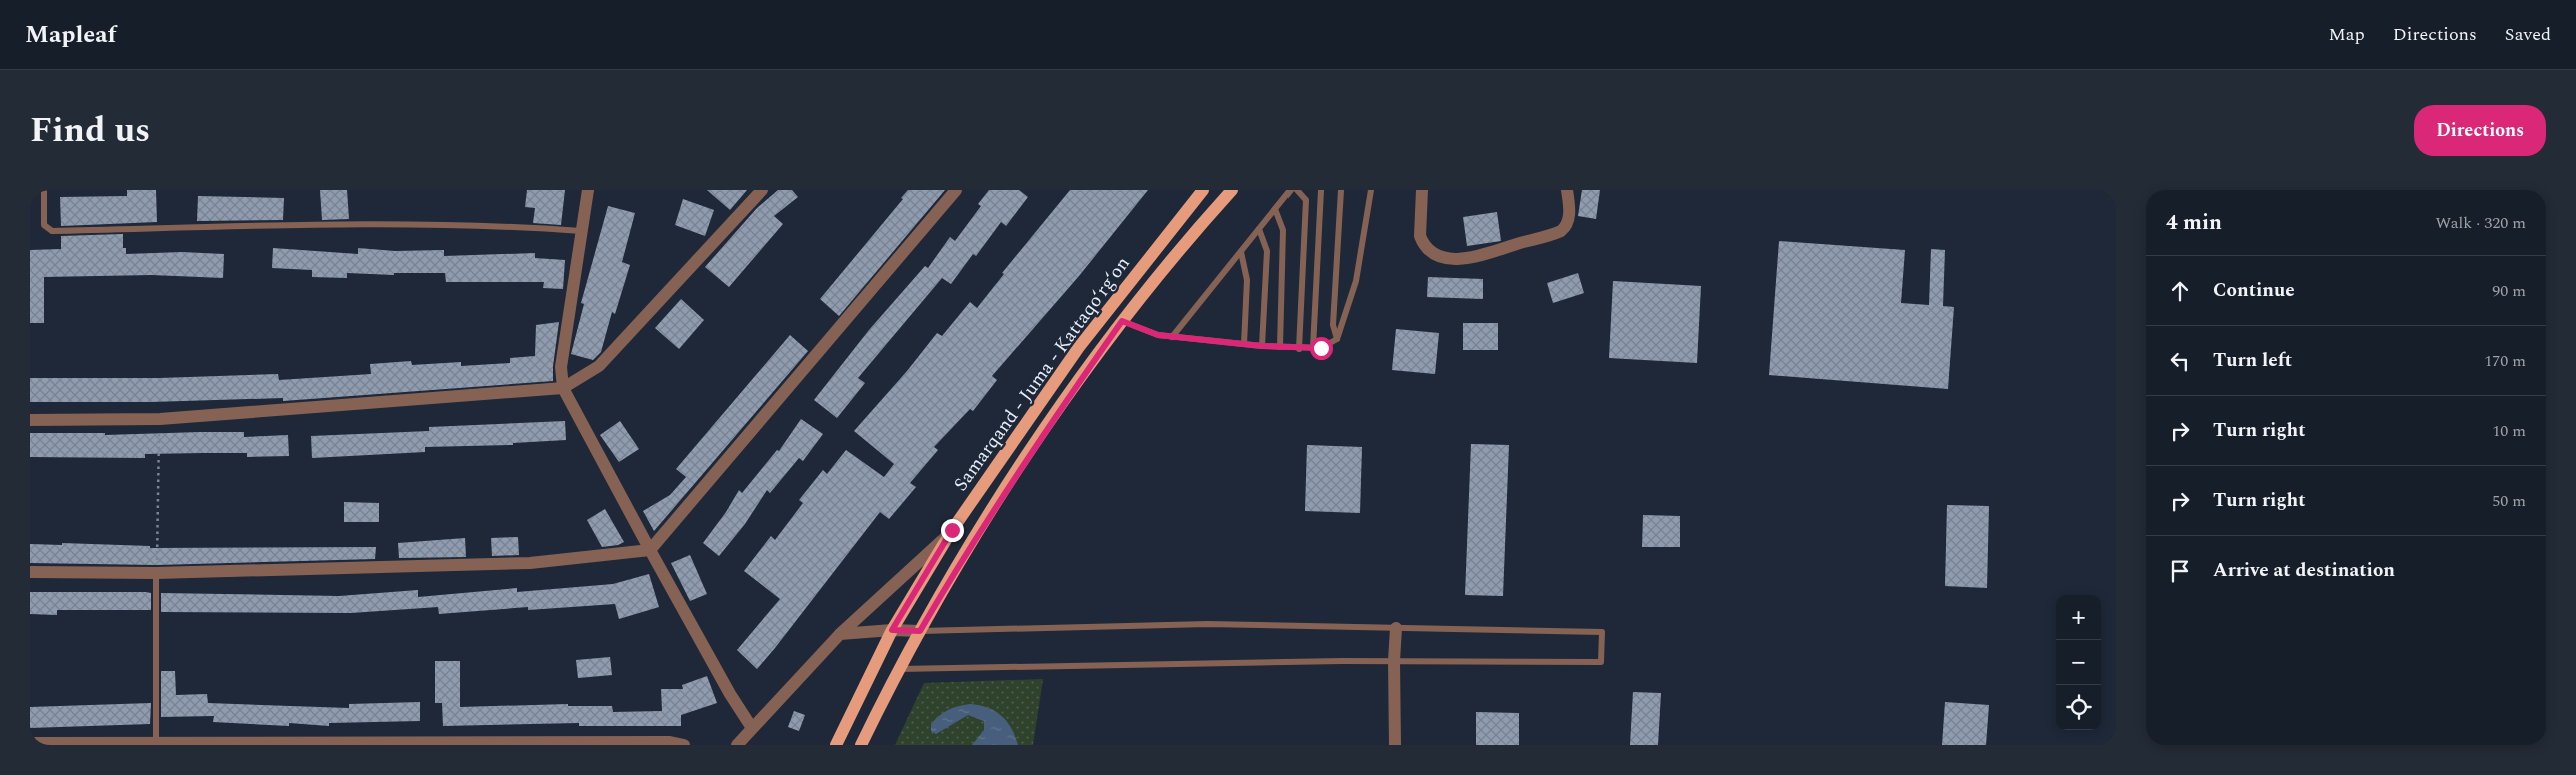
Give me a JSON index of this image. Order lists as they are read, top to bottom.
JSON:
{
  "streets": {
    "main road": ["Samarqand - Juma - Kattaqo‘rg‘on"]
  },
  "page": {
    "header": "Mapleaf",
    "nav": ["Map", "Directions", "Saved"],
    "title": "Find us",
    "buttons": "Directions",
    "heading": ["4 min", "Walk · 320 m"],
    "list": [
      ["Continue", "90 m"],
      ["Turn left", "170 m"],
      ["Turn right", "10 m"],
      ["Turn right", "50 m"],
      "Arrive at destination"
    ],
    "map_buttons": ["+", "−"]
  }
}
